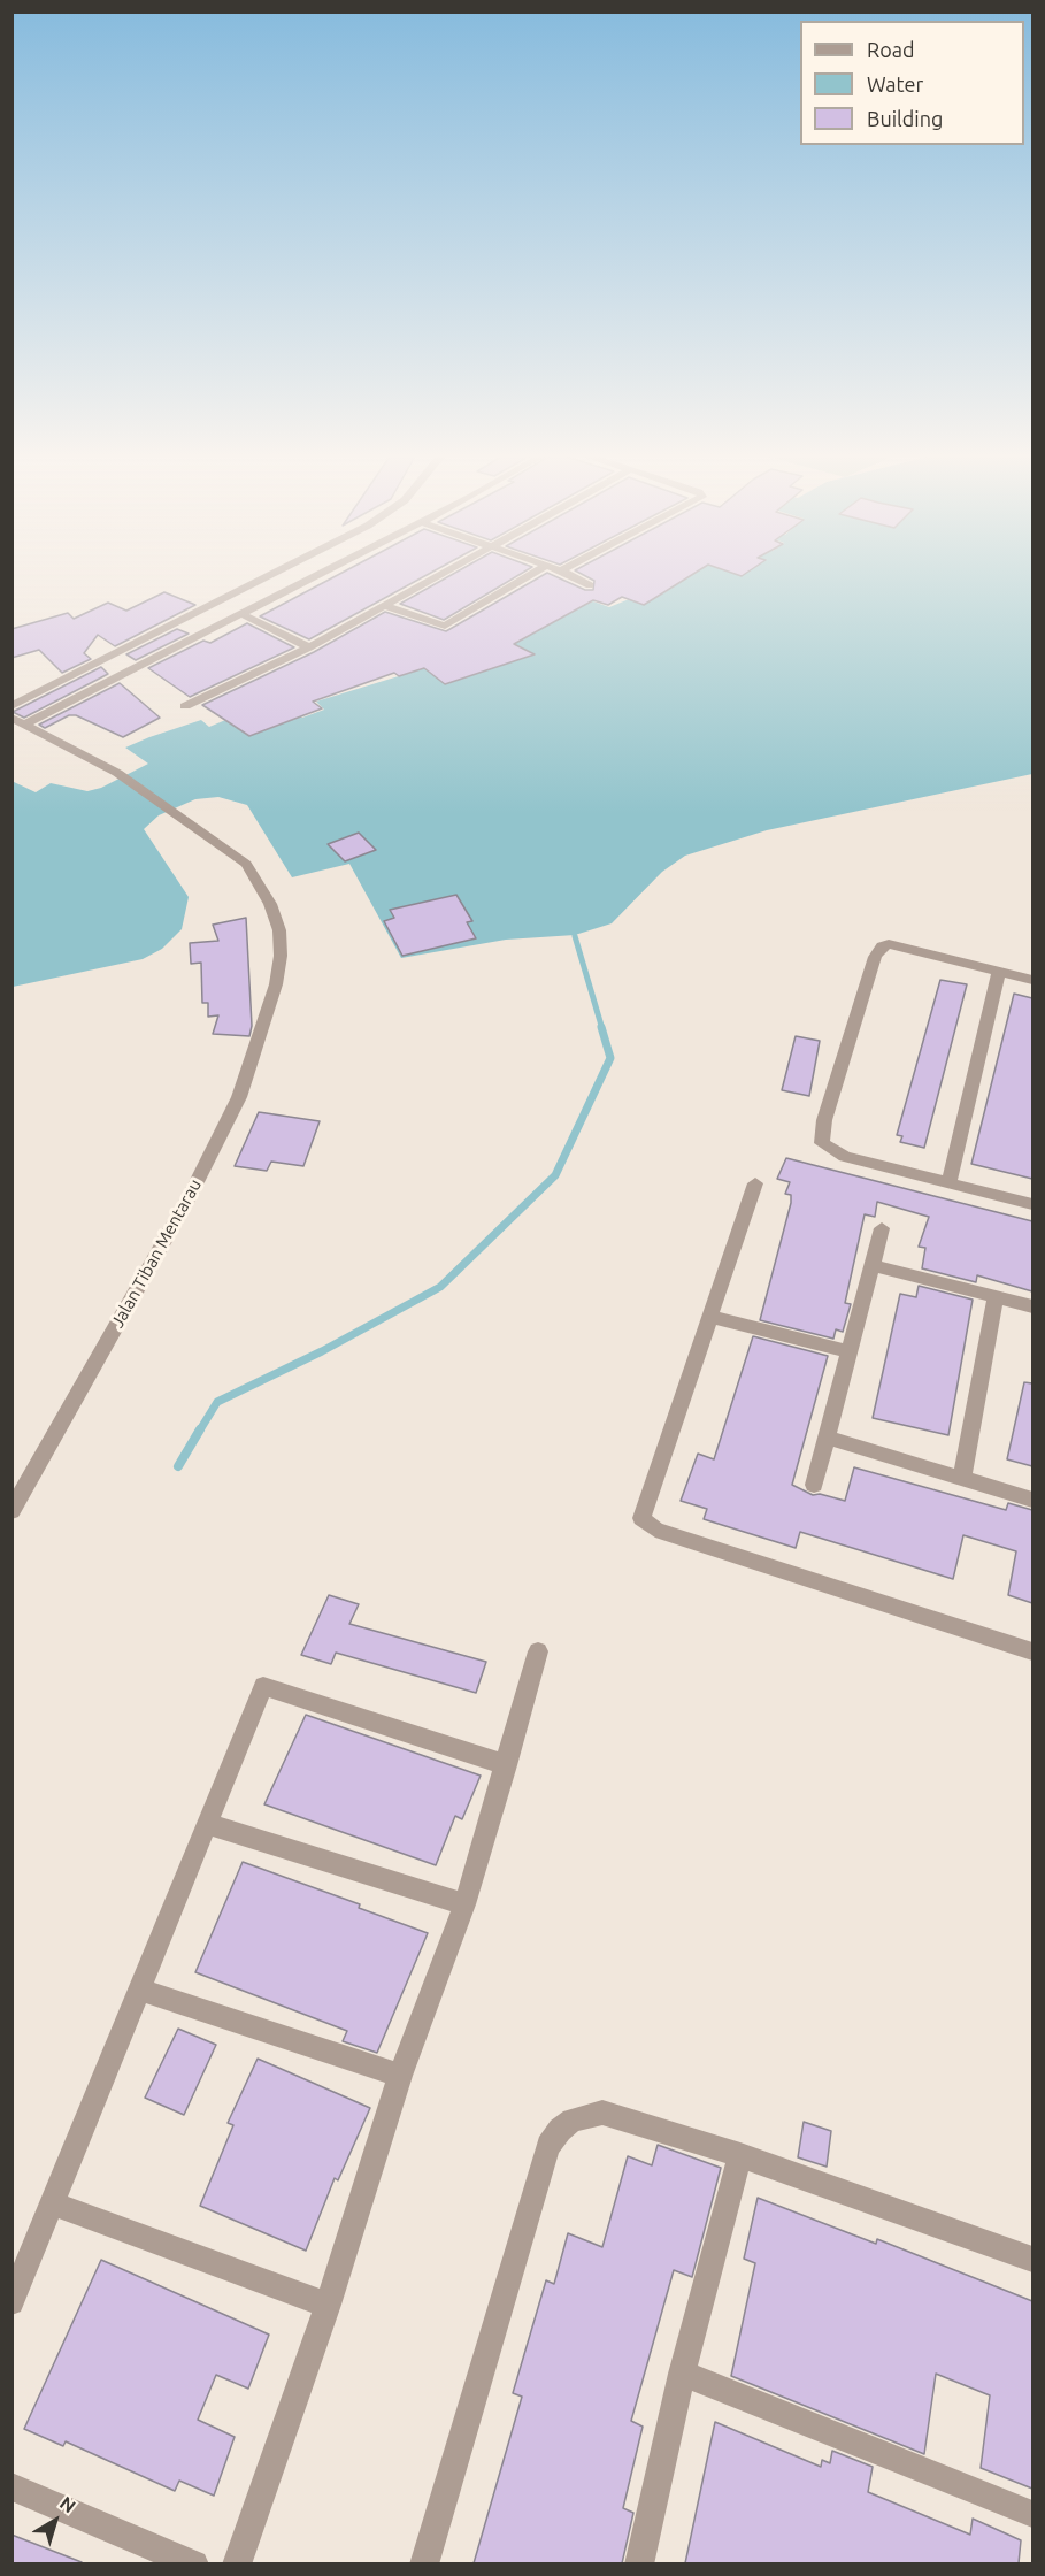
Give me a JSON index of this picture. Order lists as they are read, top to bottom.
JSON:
{
  "streets": {
    "street": ["Jalan Tiban Mentarau"]
  },
  "legend": ["Road", "Water", "Building"],
  "north": "top right"
}
